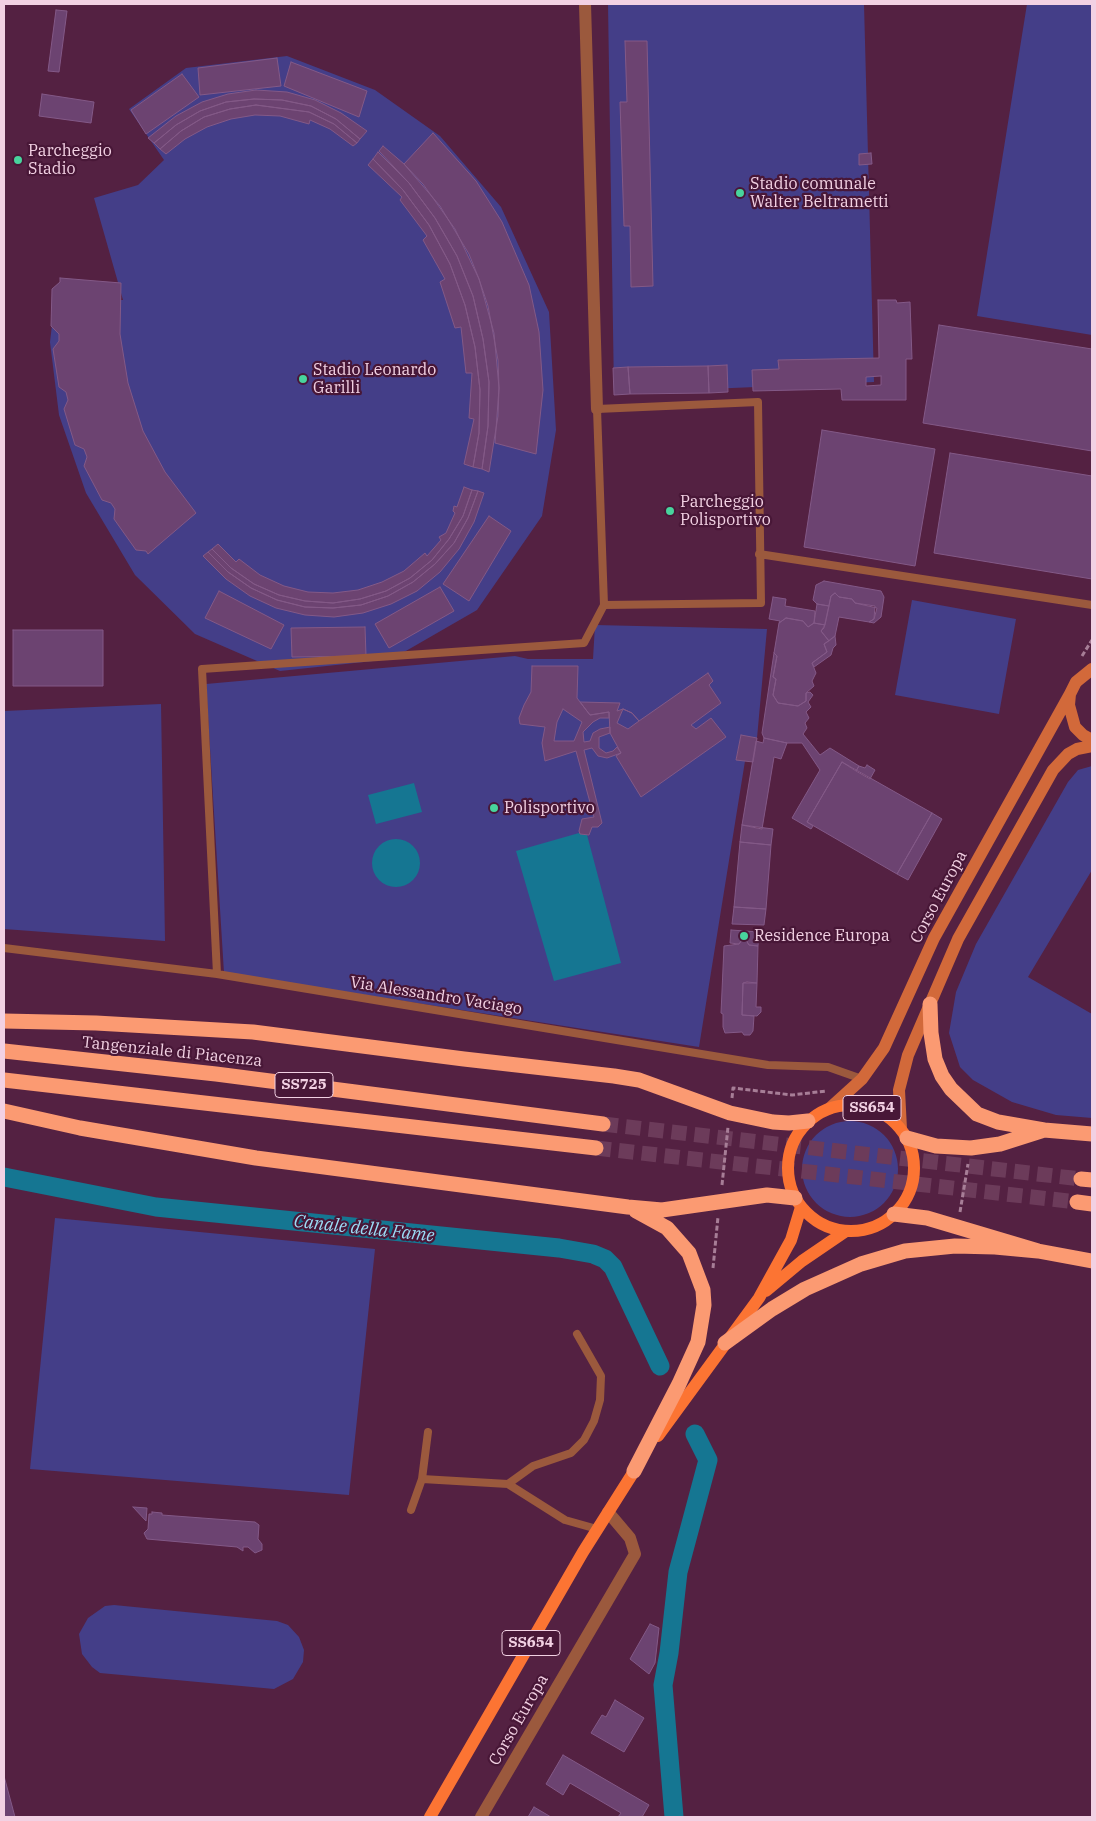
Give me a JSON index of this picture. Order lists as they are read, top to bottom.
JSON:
{
  "streets": {
    "highway": ["Tangenziale di Piacenza", "SS725"],
    "main road": ["Corso Europa", "SS654"],
    "lane": ["Via Alessandro Vaciago"]
  },
  "crossings": [
    ["Corso Europa", "Via Alessandro Vaciago"],
    ["Corso Europa", "SS654"]
  ],
  "water": ["Canale della Fame"],
  "places": [
    "Parcheggio Stadio",
    "Stadio comunale Walter Beltrametti",
    "Stadio Leonardo Garilli",
    "Parcheggio Polisportivo",
    "Polisportivo",
    "Residence Europa"
  ]
}
